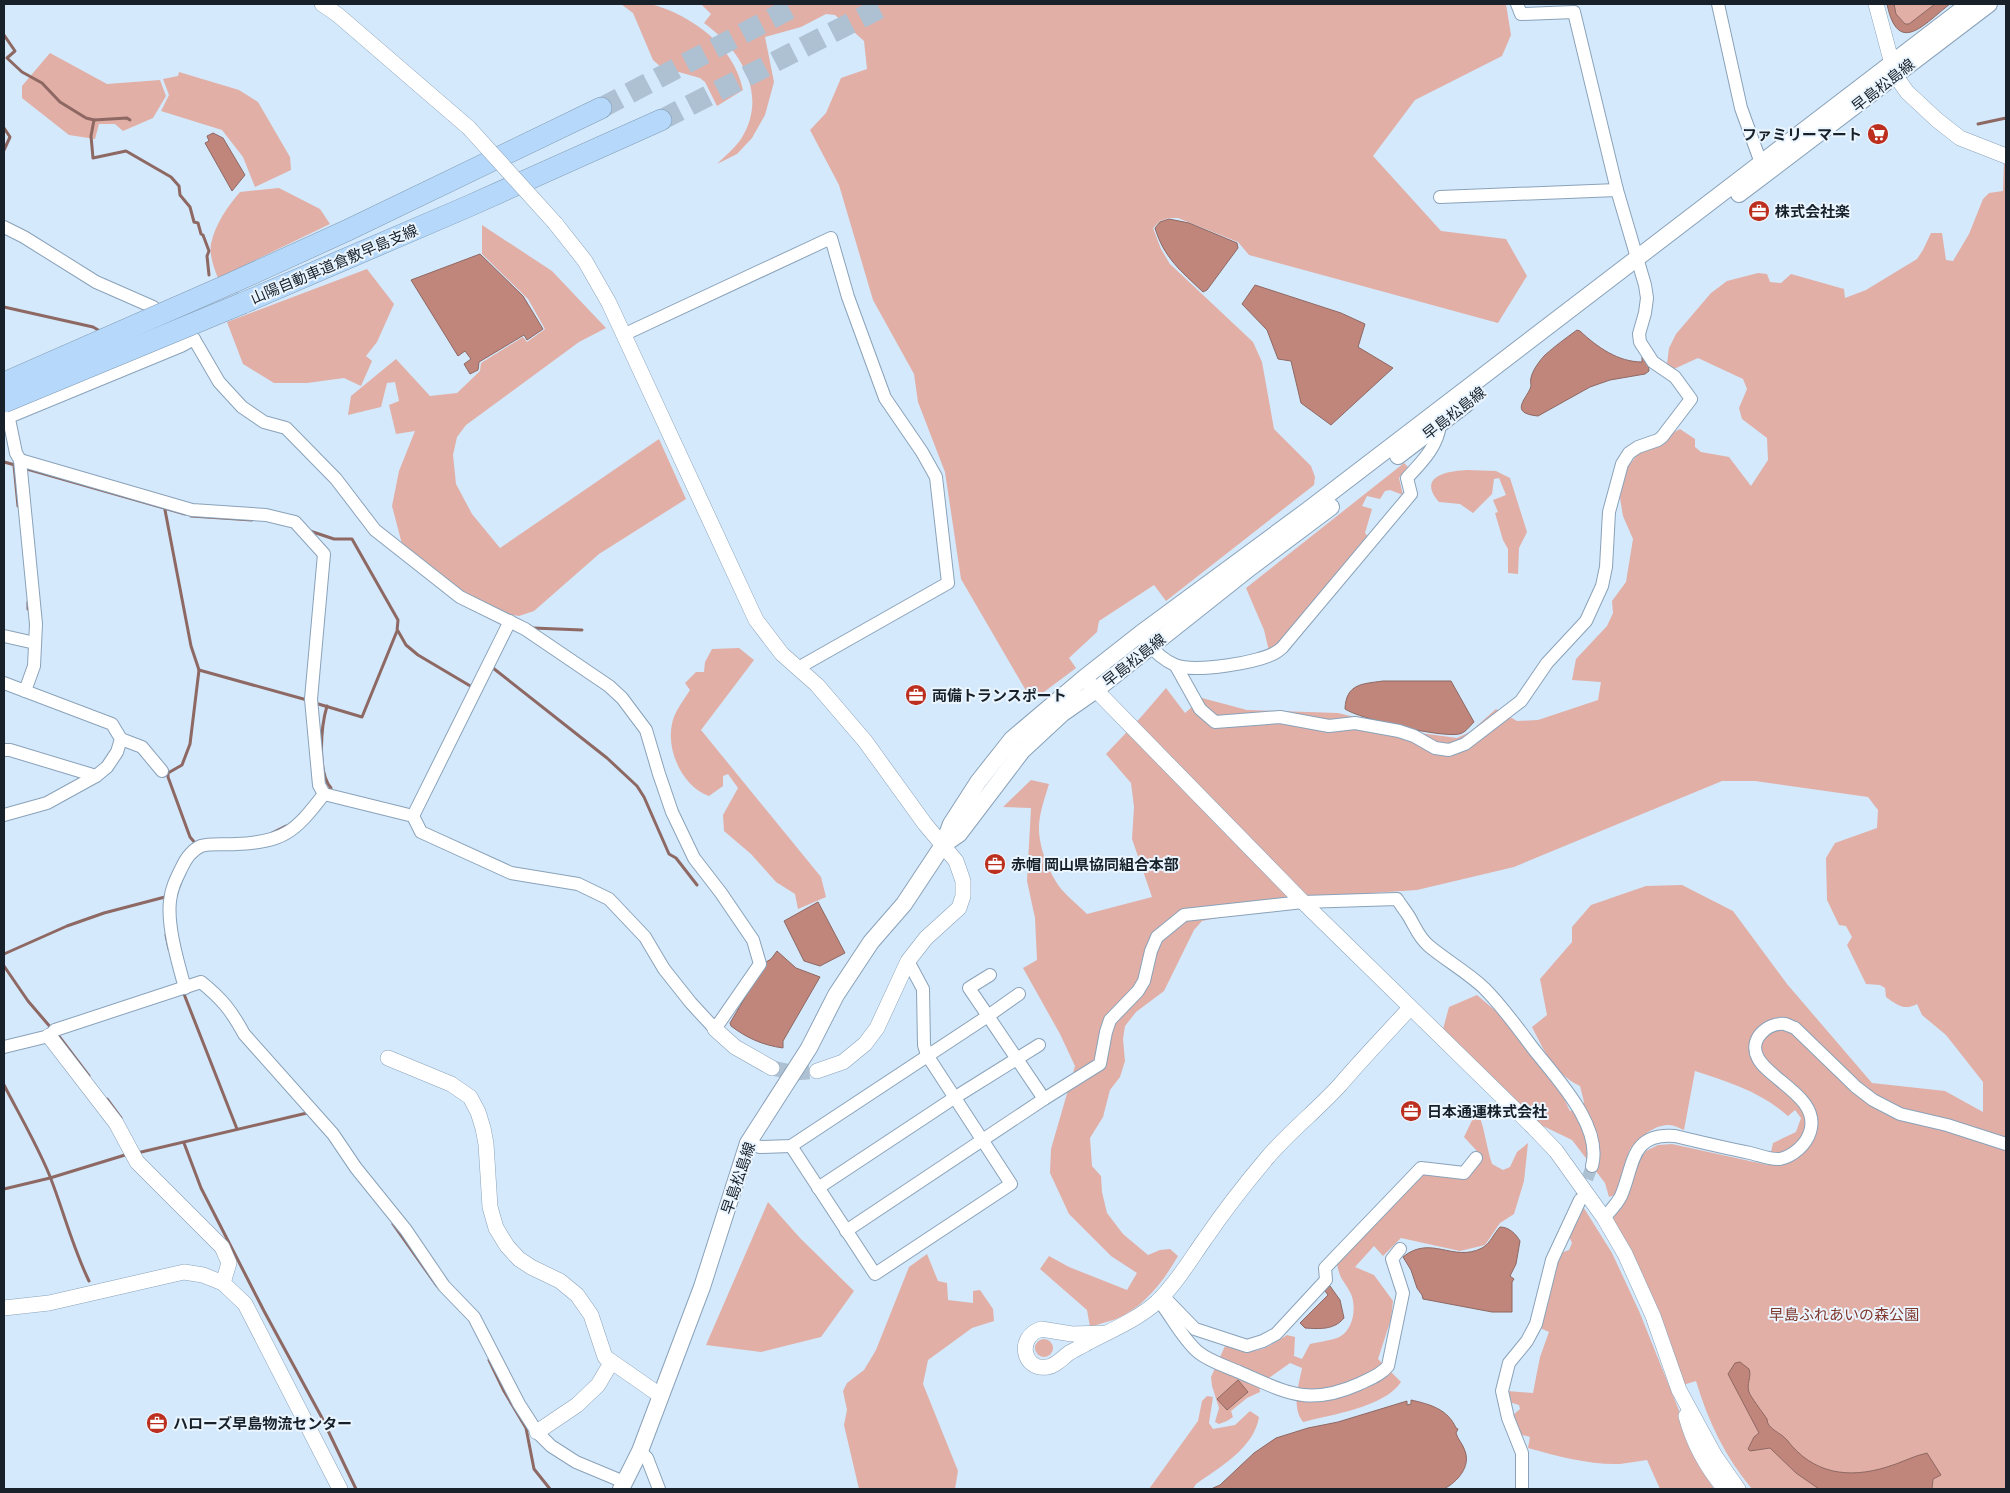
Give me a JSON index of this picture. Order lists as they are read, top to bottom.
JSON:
{
  "streets": {
    "highway": ["山陽自動車道倉敷早島支線"],
    "main road": ["早島松島線"]
  },
  "parks": ["早島ふれあいの森公園"],
  "places": {
    "supermarket": ["ファミリーマート"],
    "office": [
      "株式会社楽",
      "両備トランスポート",
      "赤帽 岡山県協同組合本部",
      "日本通運株式会社",
      "ハローズ早島物流センター"
    ]
  }
}
